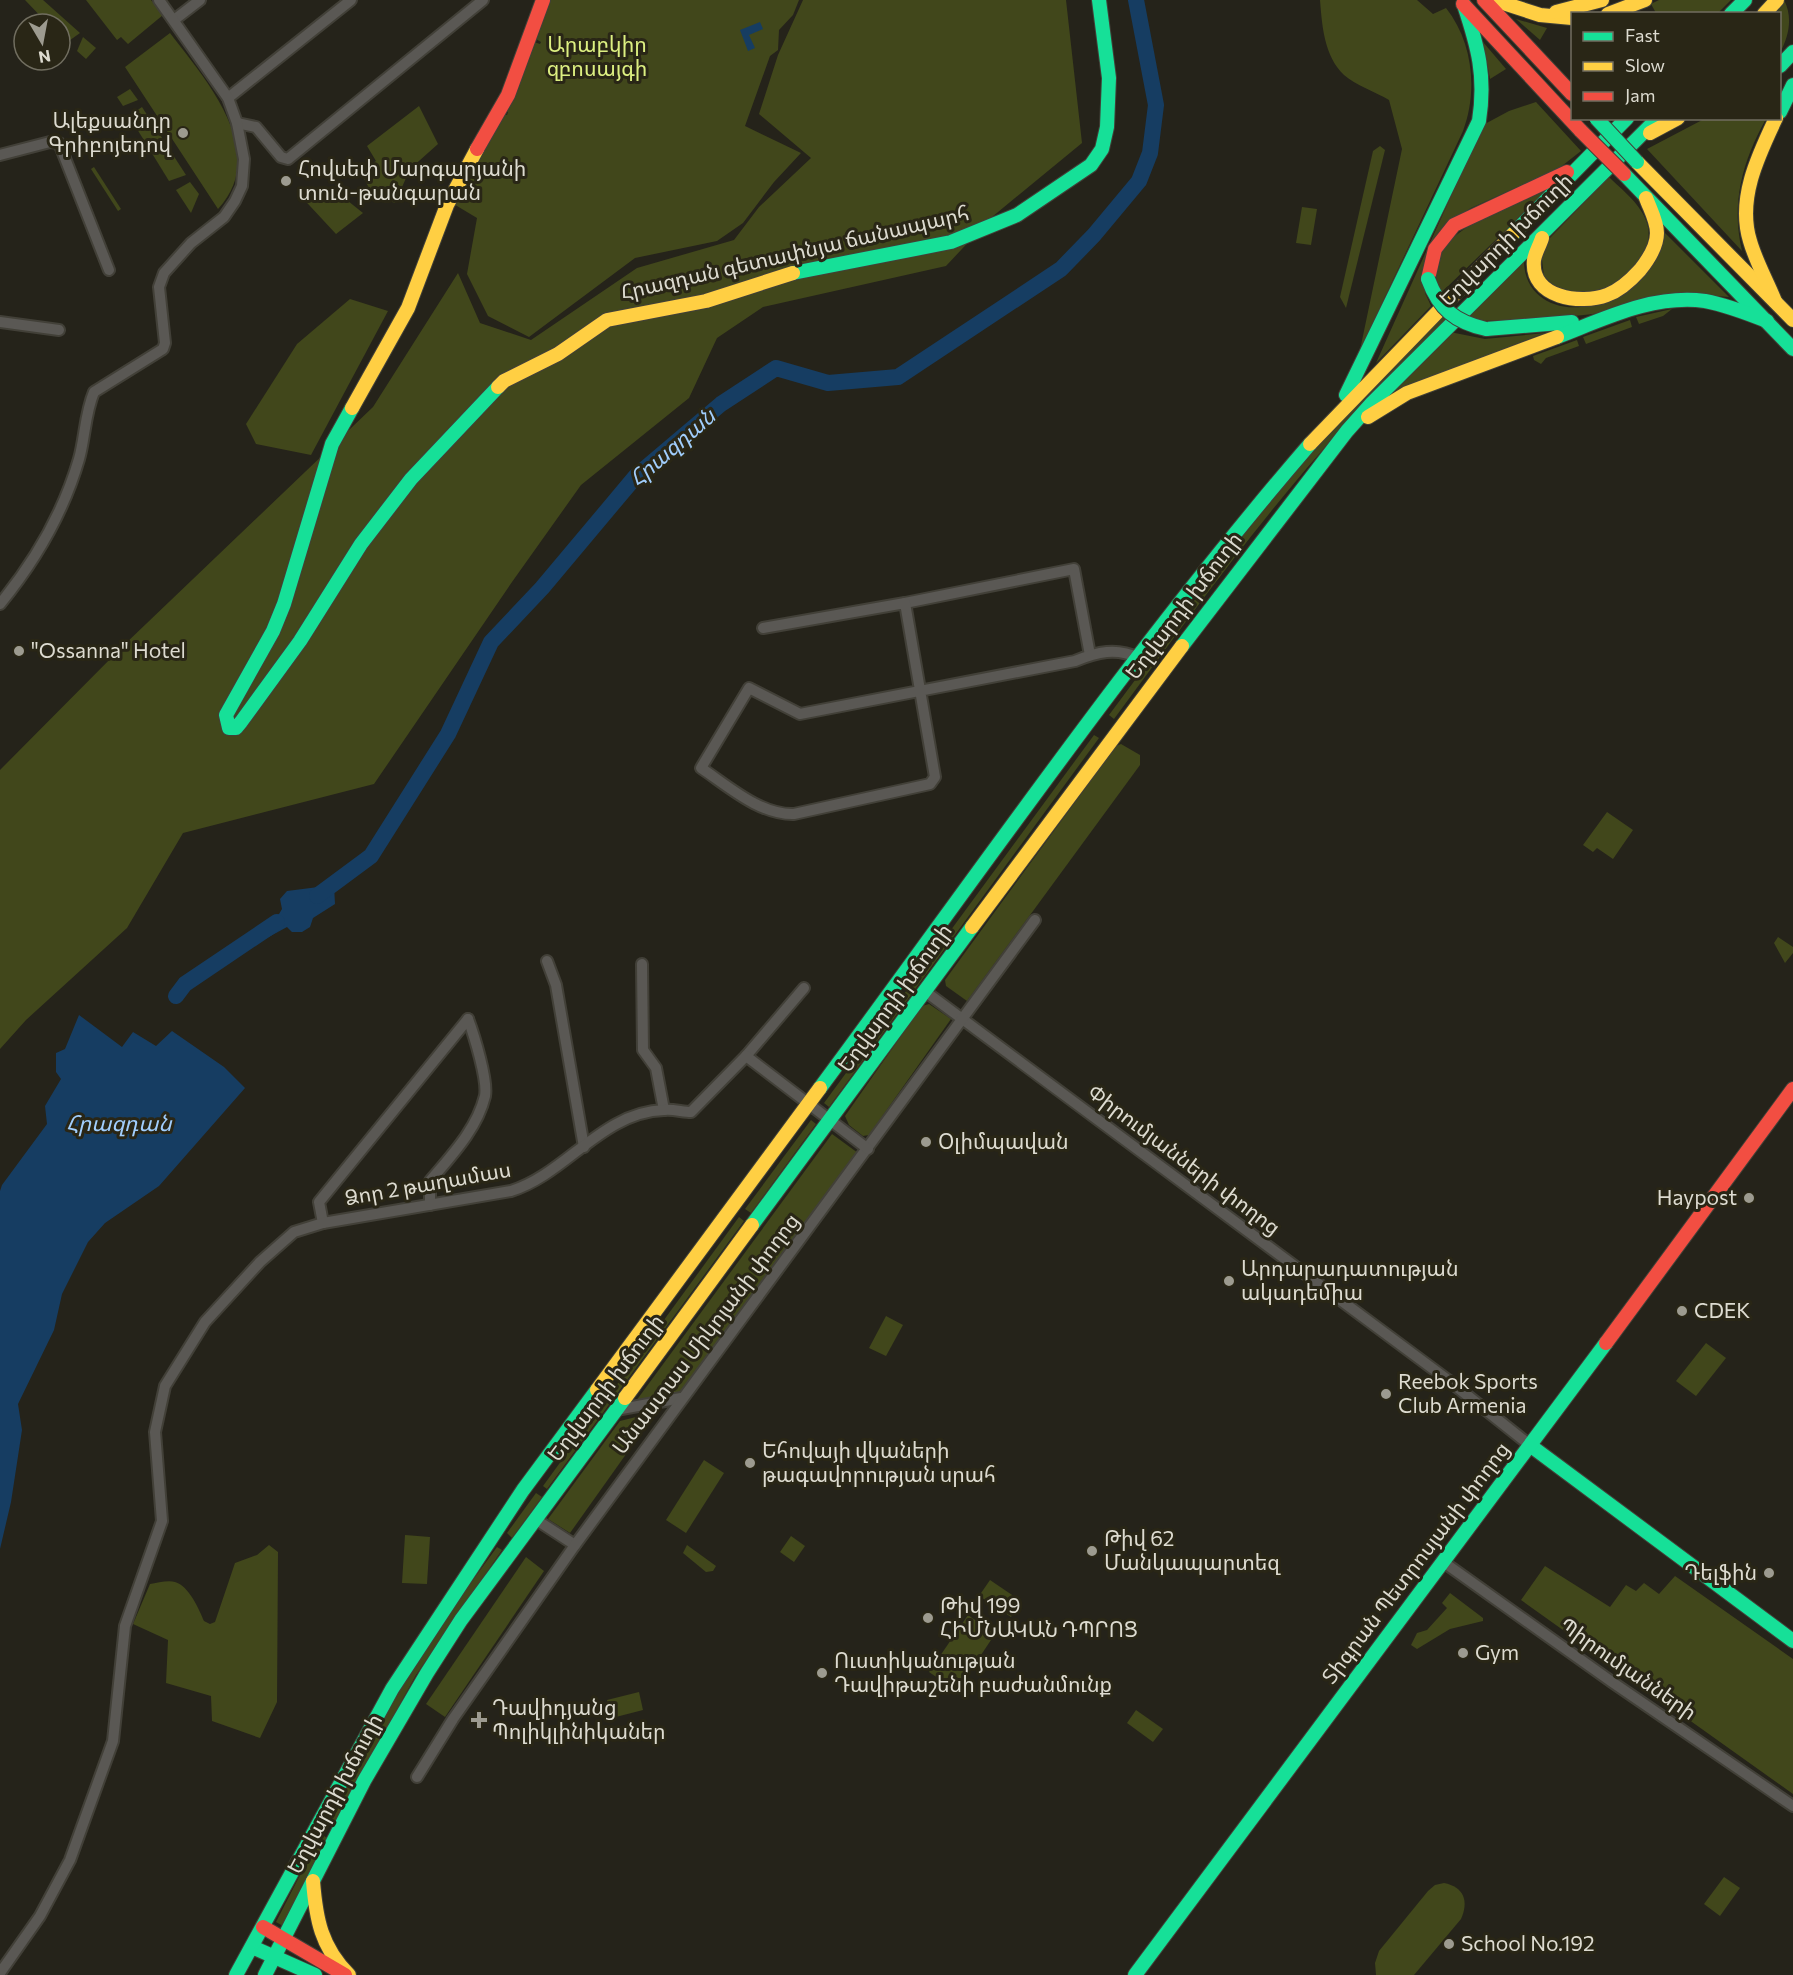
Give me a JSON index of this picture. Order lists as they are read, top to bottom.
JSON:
{
  "streets": {
    "main road": [
      "Եղվարդի խճուղի",
      "Հրազդան գետափնյա ճանապարհ",
      "Փիրումյանների փողոց",
      "Տիգրան Պետրոսյանի փողոց"
    ],
    "street": ["Ձոր 2 թաղամաս", "Անաստաս Միկոյանի փողոց", "Պիրումյանների"]
  },
  "crossings": [
    ["Եղվարդի խճուղի", "Փիրումյանների փողոց"],
    ["Փիրումյանների փողոց", "Անաստաս Միկոյանի փողոց"],
    ["Փիրումյանների փողոց", "Տիգրան Պետրոսյանի փողոց"],
    ["Տիգրան Պետրոսյանի փողոց", "Պիրումյանների"]
  ],
  "water": ["Հրազդան"],
  "parks": ["Արաբկիր զբոսայգի"],
  "places": {
    "other": [
      "Ալեքսանդր Գրիբոյեդով",
      "Հովսեփ Մարգարյանի տուն-թանգարան",
      "\"Ossanna\" Hotel",
      "Օլիմպավան",
      "Haypost",
      "Արդարադատության ակադեմիա",
      "CDEK",
      "Reebok Sports Club Armenia",
      "Եհովայի վկաների թագավորության սրահ",
      "Թիվ 62 Մանկապարտեզ",
      "Դելֆին",
      "Թիվ 199 ՀԻՄՆԱԿԱՆ ԴՊՐՈՑ",
      "Gym",
      "Ուստիկանության Դավիթաշենի բաժանմունք",
      "School No.192"
    ],
    "health": ["Դավիդյանց Պոլիկլինիկաներ"]
  },
  "legend": ["Fast", "Slow", "Jam"],
  "north": "bottom"
}
